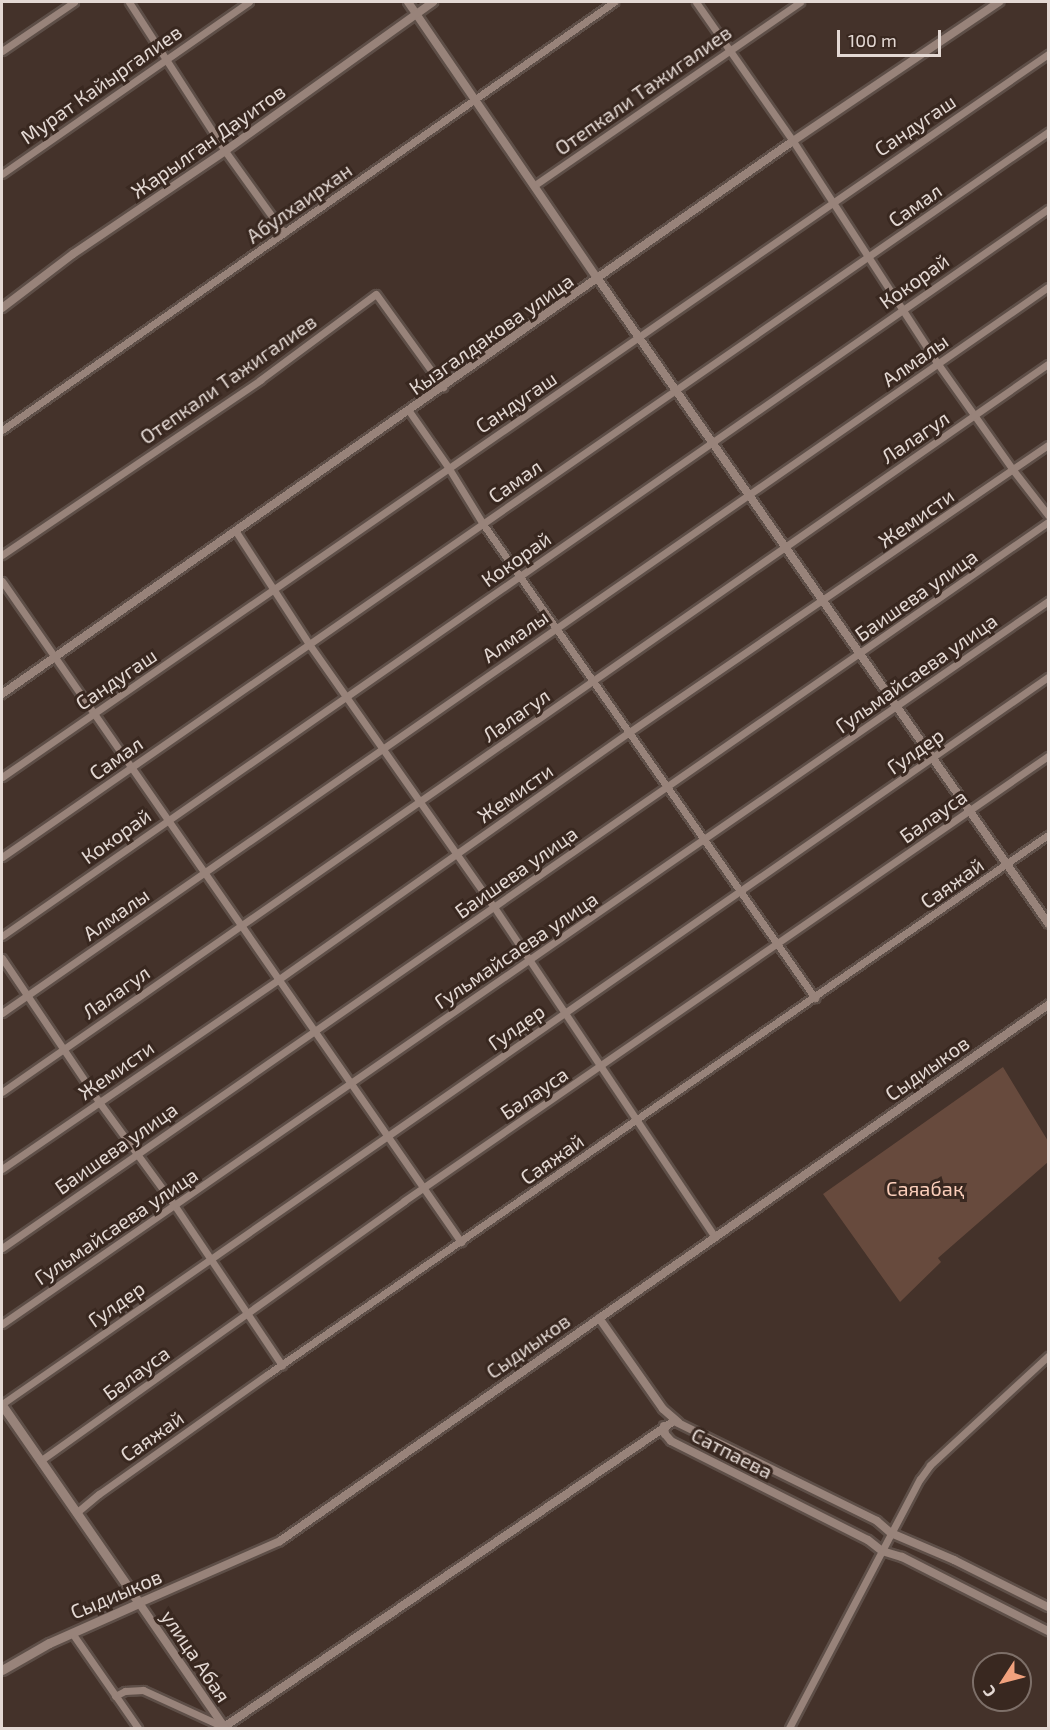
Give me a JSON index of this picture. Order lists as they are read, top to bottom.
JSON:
{
  "streets": {
    "main road": ["Сыдиыков"],
    "street": [
      "Мурат Кайыргалиев",
      "Отепкали Тажигалиев",
      "Сандугаш",
      "Жарылган Дауитов",
      "Абулхаирхан",
      "Самал",
      "Кокорай",
      "Кызгалдакова улица",
      "Алмалы",
      "Лалагул",
      "Жемисти",
      "Баишева улица",
      "Гульмайсаева улица",
      "Гулдер",
      "Балауса",
      "Саяжай",
      "Сатпаева",
      "улица Абая"
    ]
  },
  "crossings": [
    ["Отепкали Тажигалиев", "Кызгалдакова улица"],
    ["Сыдиыков", "улица Абая"]
  ],
  "parks": ["Саяабақ"],
  "scale_bar": "100 m",
  "north": "bottom left"
}
